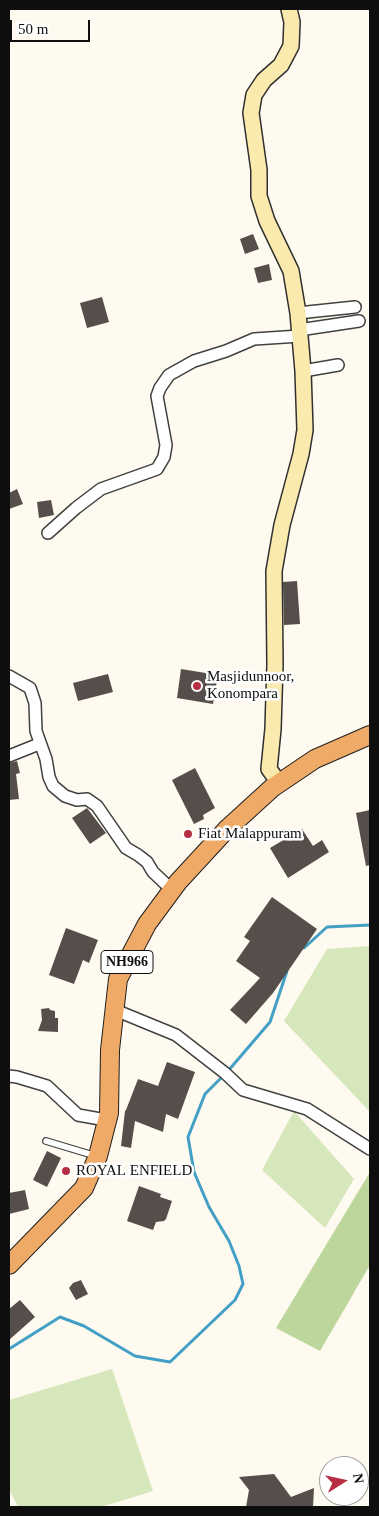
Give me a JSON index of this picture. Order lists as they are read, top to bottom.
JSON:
{
  "streets": {
    "highway": ["NH966"]
  },
  "places": ["Masjidunnoor, Konompara", "Fiat Malappuram", "ROYAL ENFIELD"],
  "scale_bar": "50 m",
  "north": "right"
}
